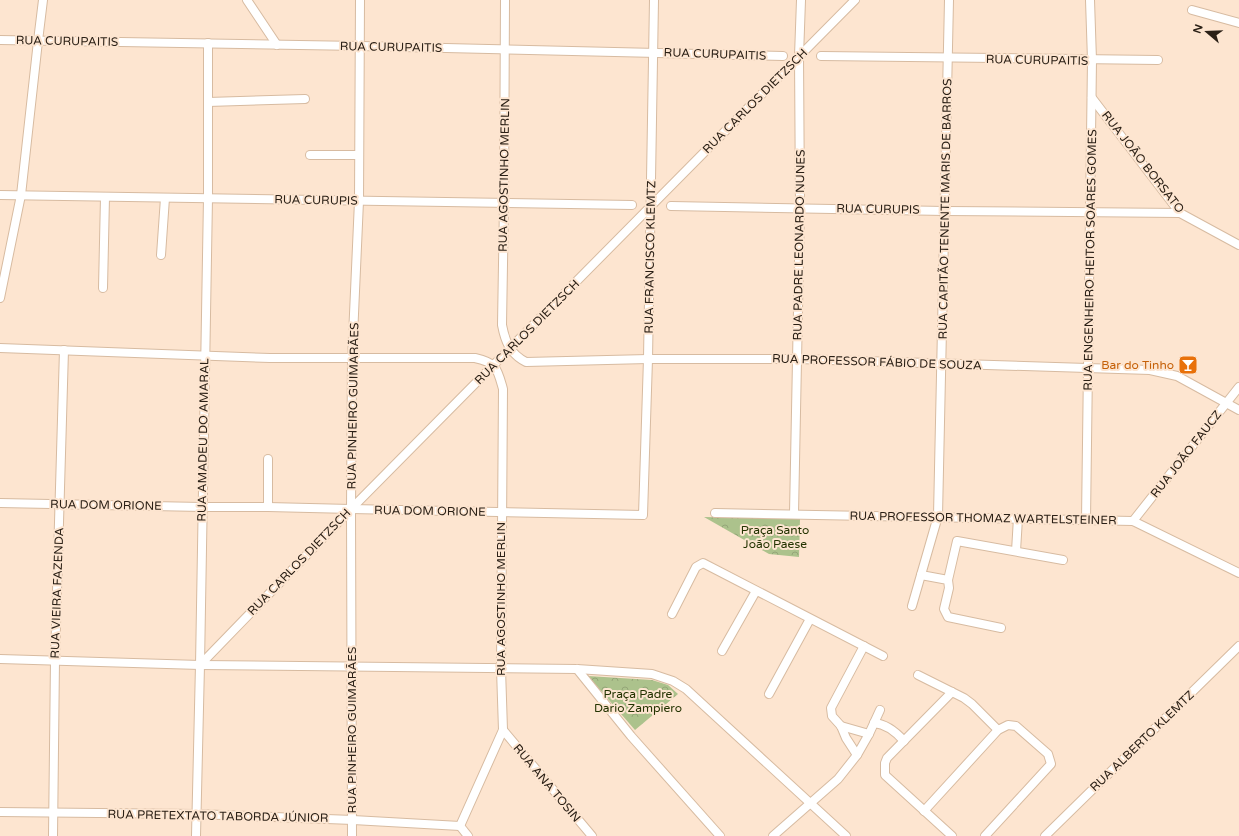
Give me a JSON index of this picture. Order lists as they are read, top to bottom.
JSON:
{
  "streets": {
    "street": [
      "RUA CURUPAITIS",
      "RUA CARLOS DIETZSCH",
      "RUA JOÃO BORSATO",
      "RUA AGOSTINHO MERLIN",
      "RUA CURUPIS",
      "RUA CAPITÃO TENENTE MARIS DE BARROS",
      "RUA PADRE LEONARDO NUNES",
      "RUA FRANCISCO KLEMTZ",
      "RUA ENGENHEIRO HEITOR SOARES GOMES",
      "RUA PROFESSOR FÁBIO DE SOUZA",
      "RUA PINHEIRO GUIMARÃES",
      "RUA AMADEU DO AMARAL",
      "RUA JOÃO FAUCZ",
      "RUA DOM ORIONE",
      "RUA PROFESSOR THOMAZ WARTELSTEINER",
      "RUA VIEIRA FAZENDA",
      "RUA ALBERTO KLEMTZ",
      "RUA ANA TOSIN",
      "RUA PRETEXTATO TABORDA JÚNIOR"
    ]
  },
  "crossings": [
    ["RUA CURUPAITIS", "RUA AGOSTINHO MERLIN"],
    ["RUA CURUPAITIS", "RUA CAPITÃO TENENTE MARIS DE BARROS"],
    ["RUA CURUPAITIS", "RUA FRANCISCO KLEMTZ"],
    ["RUA CURUPAITIS", "RUA ENGENHEIRO HEITOR SOARES GOMES"],
    ["RUA CURUPAITIS", "RUA PINHEIRO GUIMARÃES"],
    ["RUA CURUPAITIS", "RUA AMADEU DO AMARAL"],
    ["RUA CARLOS DIETZSCH", "RUA AGOSTINHO MERLIN"],
    ["RUA CARLOS DIETZSCH", "RUA PADRE LEONARDO NUNES"],
    ["RUA CARLOS DIETZSCH", "RUA FRANCISCO KLEMTZ"],
    ["RUA CARLOS DIETZSCH", "RUA PROFESSOR FÁBIO DE SOUZA"],
    ["RUA CARLOS DIETZSCH", "RUA PINHEIRO GUIMARÃES"],
    ["RUA CARLOS DIETZSCH", "RUA AMADEU DO AMARAL"],
    ["RUA CARLOS DIETZSCH", "RUA DOM ORIONE"],
    ["RUA JOÃO BORSATO", "RUA CURUPIS"],
    ["RUA JOÃO BORSATO", "RUA ENGENHEIRO HEITOR SOARES GOMES"],
    ["RUA AGOSTINHO MERLIN", "RUA CURUPIS"],
    ["RUA AGOSTINHO MERLIN", "RUA PROFESSOR FÁBIO DE SOUZA"],
    ["RUA AGOSTINHO MERLIN", "RUA DOM ORIONE"],
    ["RUA AGOSTINHO MERLIN", "RUA ANA TOSIN"],
    ["RUA AGOSTINHO MERLIN", "RUA PRETEXTATO TABORDA JÚNIOR"],
    ["RUA CURUPIS", "RUA CAPITÃO TENENTE MARIS DE BARROS"],
    ["RUA CURUPIS", "RUA PADRE LEONARDO NUNES"],
    ["RUA CURUPIS", "RUA ENGENHEIRO HEITOR SOARES GOMES"],
    ["RUA CURUPIS", "RUA PINHEIRO GUIMARÃES"],
    ["RUA CURUPIS", "RUA AMADEU DO AMARAL"],
    ["RUA CAPITÃO TENENTE MARIS DE BARROS", "RUA PROFESSOR FÁBIO DE SOUZA"],
    ["RUA CAPITÃO TENENTE MARIS DE BARROS", "RUA PROFESSOR THOMAZ WARTELSTEINER"],
    ["RUA PADRE LEONARDO NUNES", "RUA PROFESSOR FÁBIO DE SOUZA"],
    ["RUA PADRE LEONARDO NUNES", "RUA PROFESSOR THOMAZ WARTELSTEINER"],
    ["RUA FRANCISCO KLEMTZ", "RUA PROFESSOR FÁBIO DE SOUZA"],
    ["RUA FRANCISCO KLEMTZ", "RUA DOM ORIONE"],
    ["RUA ENGENHEIRO HEITOR SOARES GOMES", "RUA PROFESSOR FÁBIO DE SOUZA"],
    ["RUA ENGENHEIRO HEITOR SOARES GOMES", "RUA PROFESSOR THOMAZ WARTELSTEINER"],
    ["RUA PROFESSOR FÁBIO DE SOUZA", "RUA JOÃO FAUCZ"],
    ["RUA PINHEIRO GUIMARÃES", "RUA DOM ORIONE"],
    ["RUA PINHEIRO GUIMARÃES", "RUA PRETEXTATO TABORDA JÚNIOR"],
    ["RUA AMADEU DO AMARAL", "RUA DOM ORIONE"],
    ["RUA AMADEU DO AMARAL", "RUA PRETEXTATO TABORDA JÚNIOR"],
    ["RUA JOÃO FAUCZ", "RUA PROFESSOR THOMAZ WARTELSTEINER"],
    ["RUA DOM ORIONE", "RUA VIEIRA FAZENDA"],
    ["RUA VIEIRA FAZENDA", "RUA PRETEXTATO TABORDA JÚNIOR"]
  ],
  "parks": ["Praça Santo João Paese", "Praça Padre Dario Zampiero"],
  "places": {
    "bar": ["Bar do Tinho"]
  },
  "north": "left"
}
